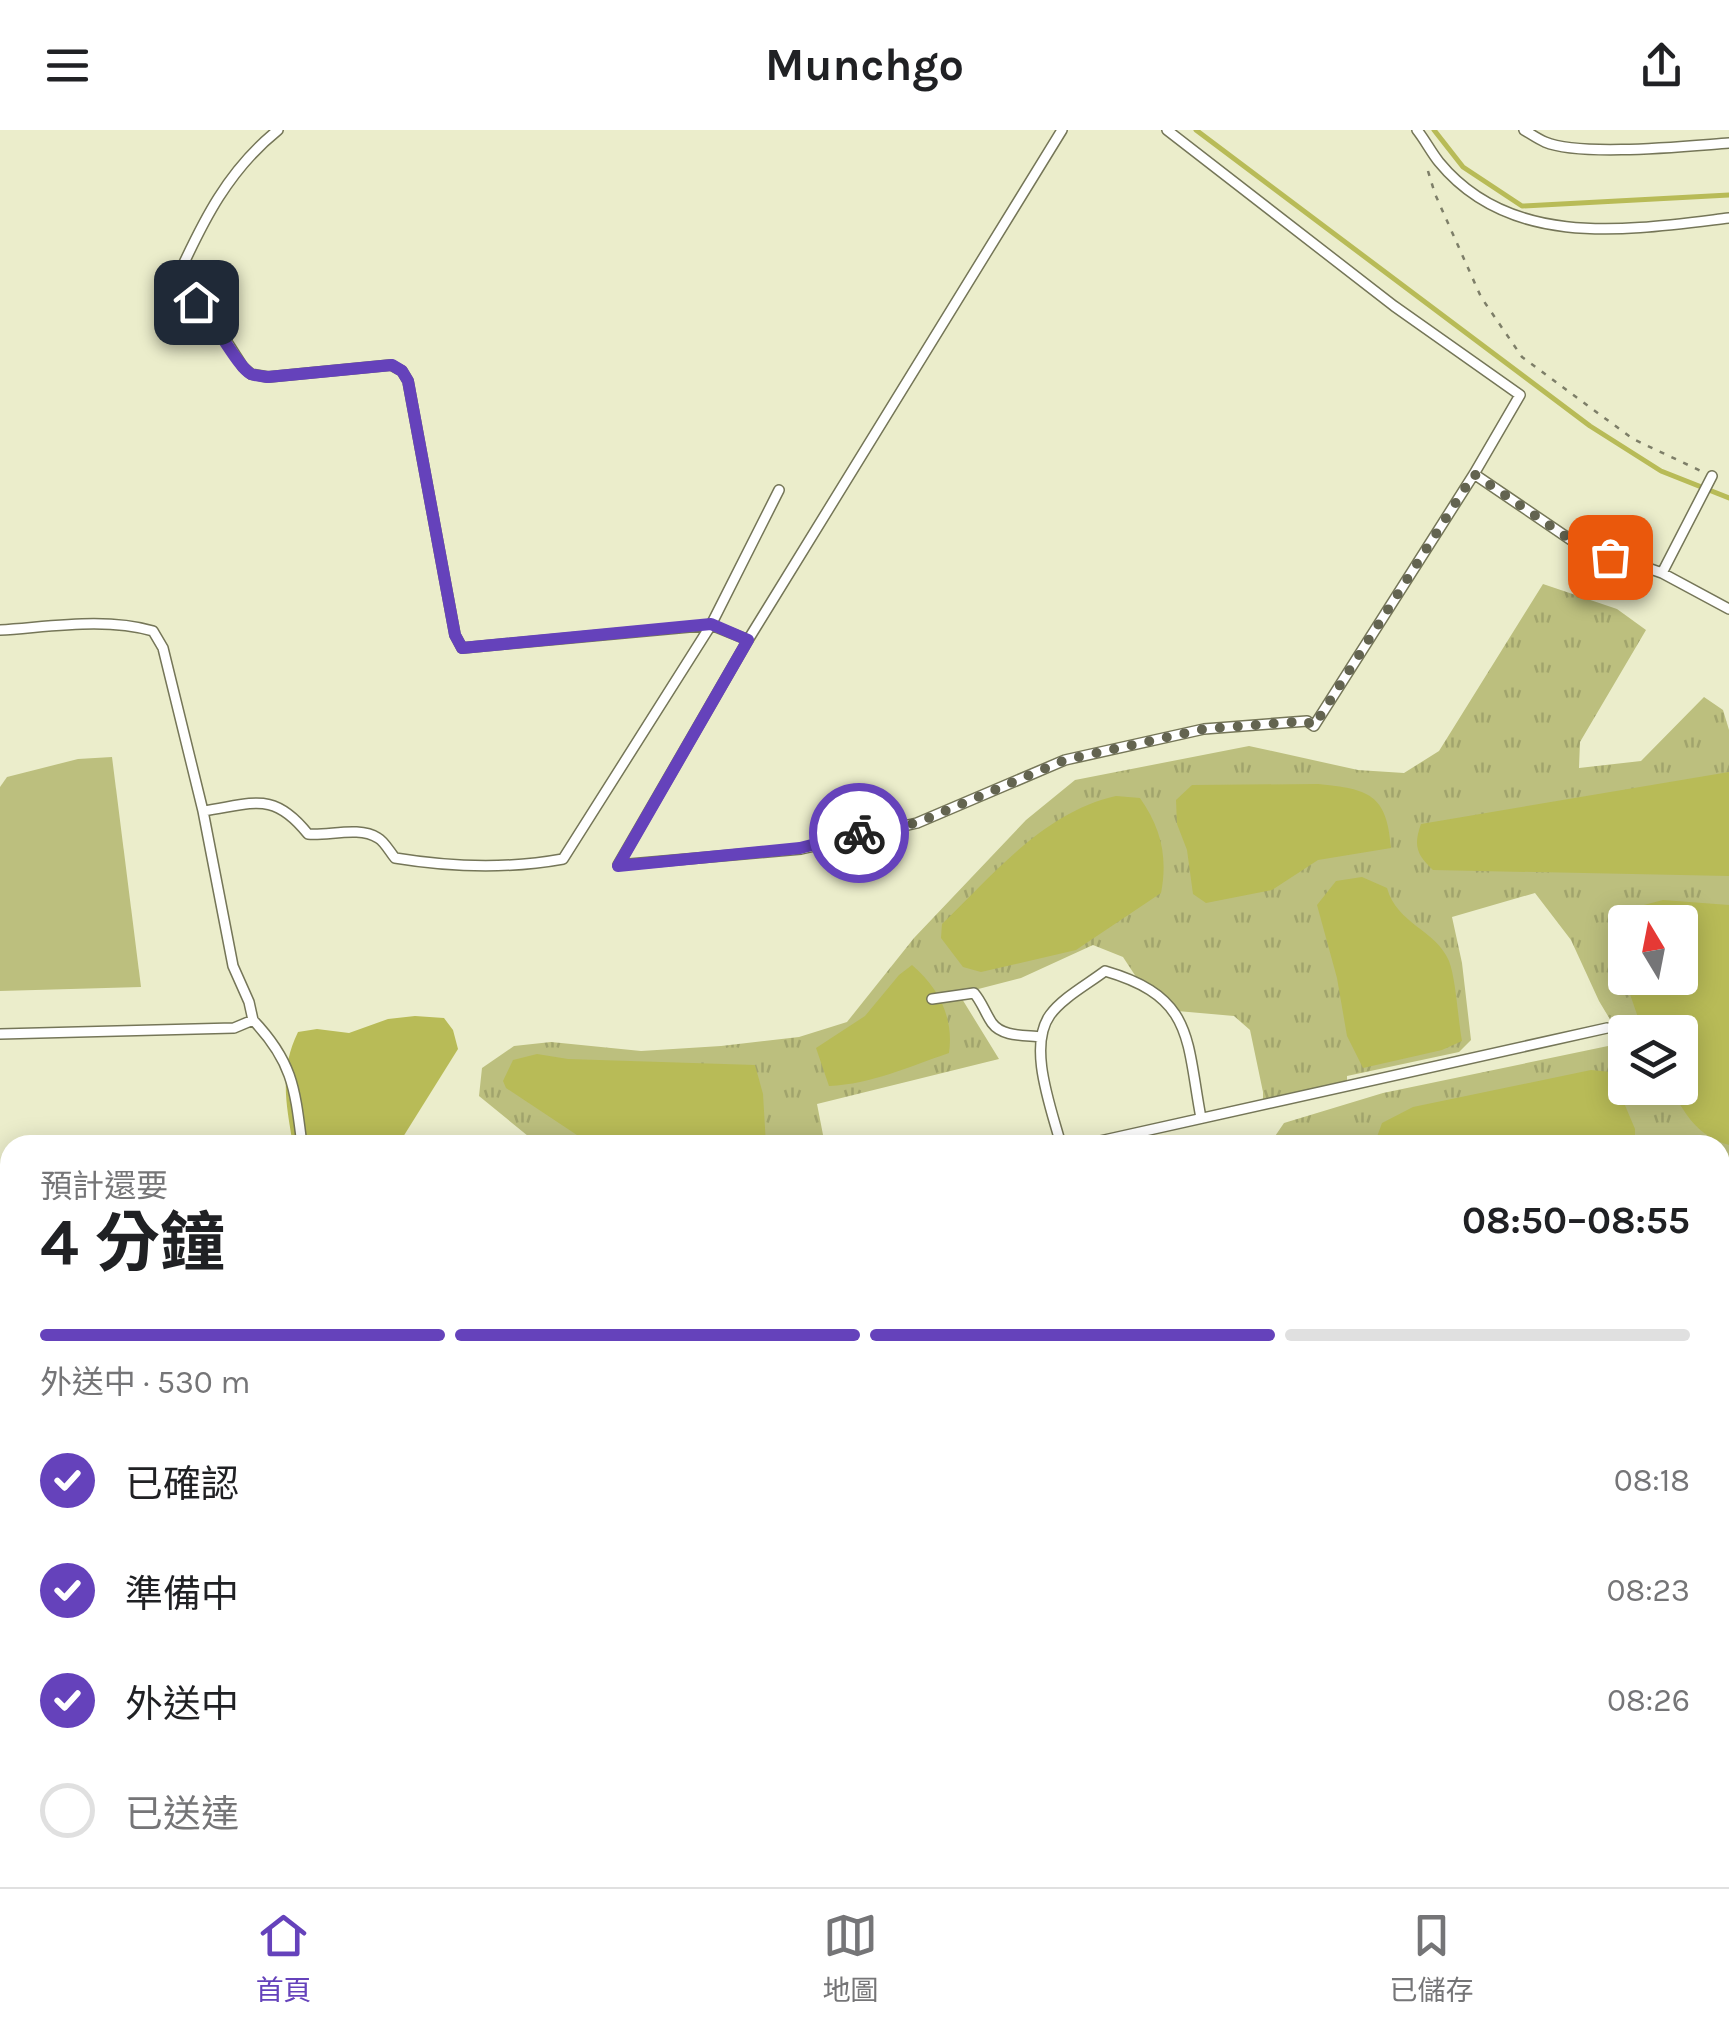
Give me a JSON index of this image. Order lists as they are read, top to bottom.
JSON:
{
  "north": "top",
  "page": {
    "header": "Munchgo",
    "heading": ["4 分鐘", "預計還要", "08:50–08:55"],
    "bar": "外送中 · 530 m",
    "list": [
      ["已確認", "08:18"],
      ["準備中", "08:23"],
      ["外送中", "08:26"],
      "已送達"
    ],
    "tabs": ["首頁", "地圖", "已儲存"]
  }
}
